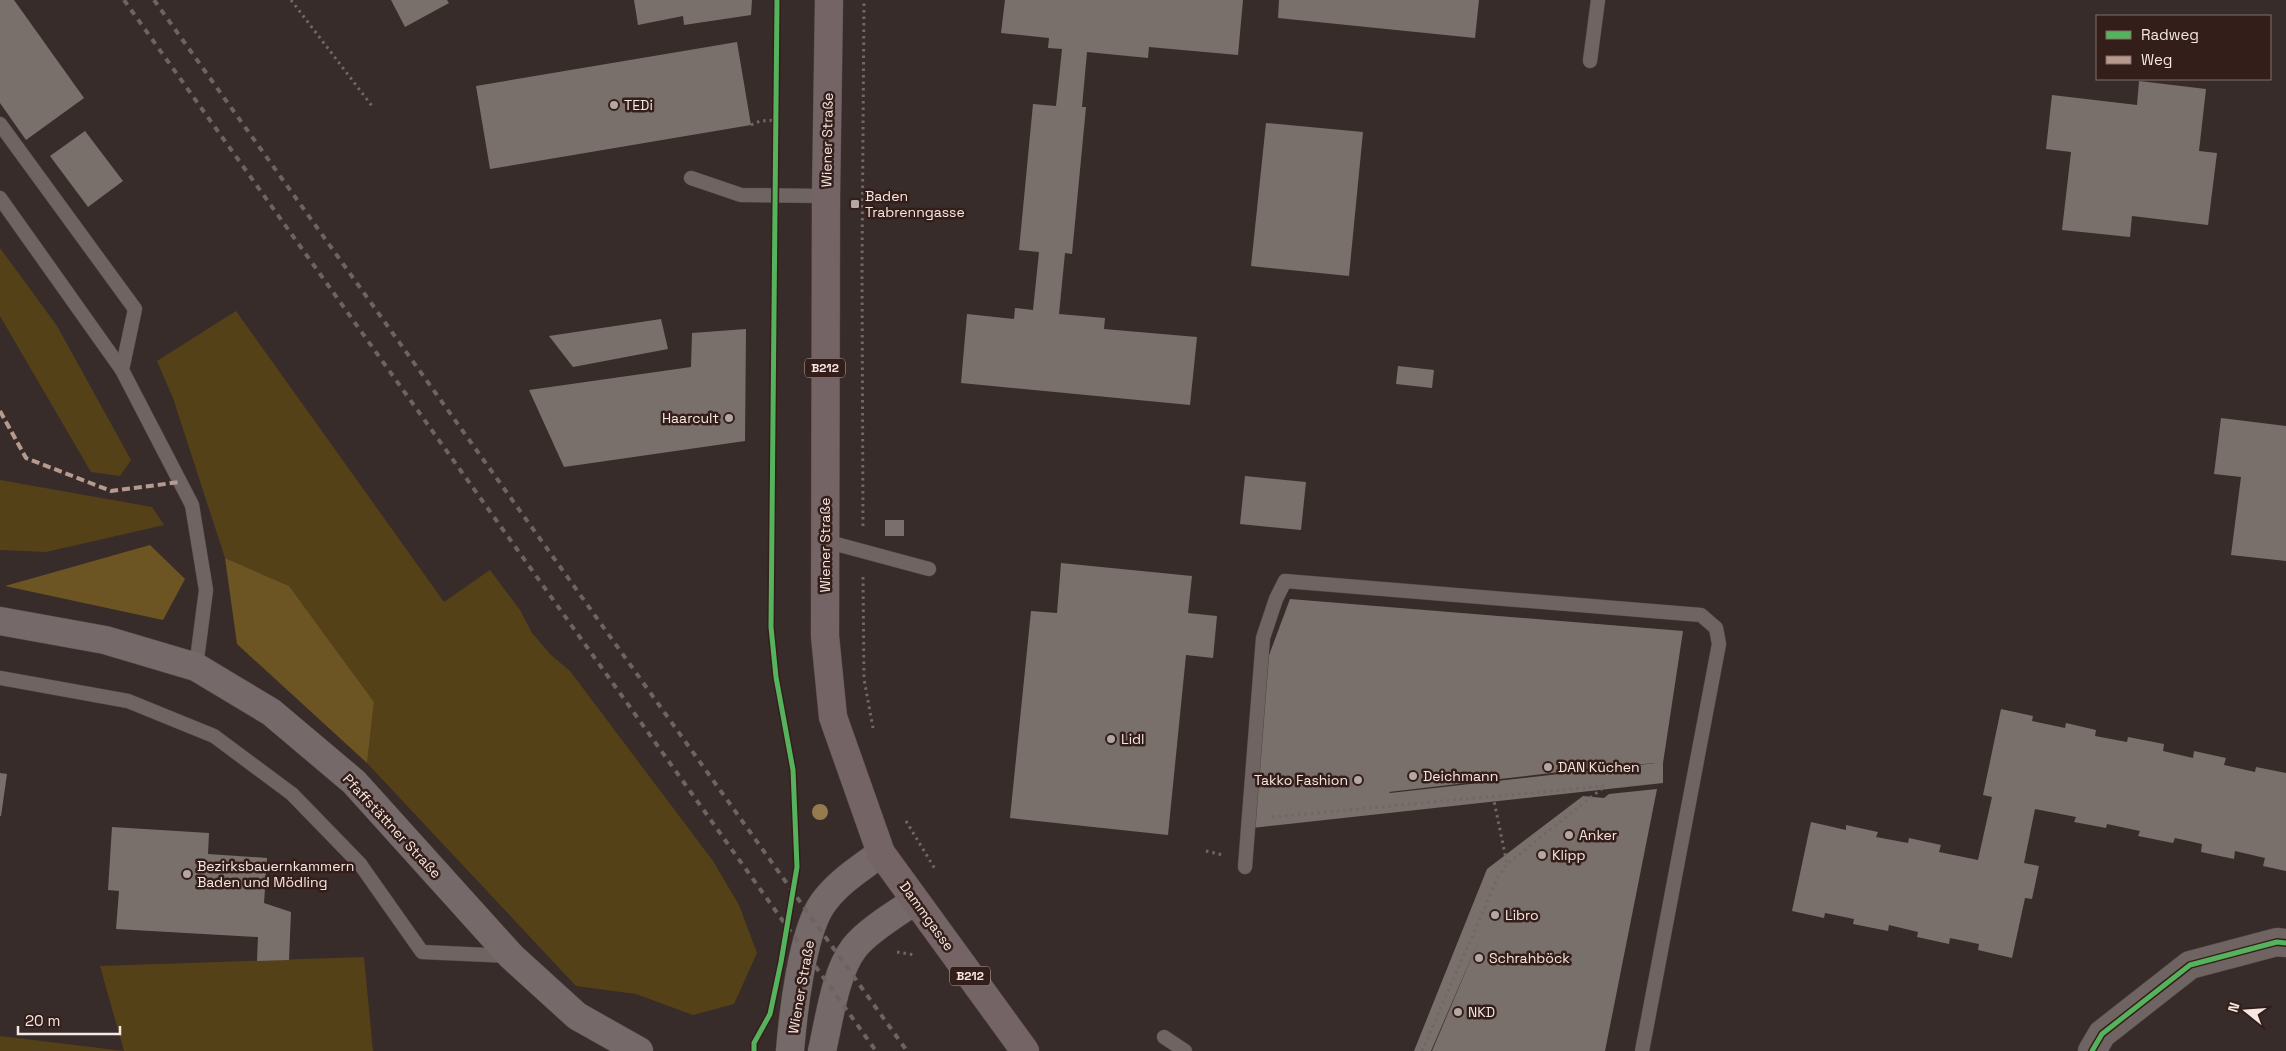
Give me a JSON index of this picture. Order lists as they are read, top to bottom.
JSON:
{
  "streets": {
    "main road": [
      "Wiener Straße",
      "B212",
      "Pfaffstättner Straße",
      "Dammgasse"
    ]
  },
  "crossings": [
    ["Wiener Straße", "Dammgasse"]
  ],
  "places": {
    "other": [
      "TEDi",
      "Haarcult",
      "Lidl",
      "DAN Küchen",
      "Deichmann",
      "Takko Fashion",
      "Anker",
      "Klipp",
      "Bezirksbauernkammern Baden und Mödling",
      "Libro",
      "Schrahböck",
      "NKD"
    ],
    "transit": ["Baden Trabrenngasse"]
  },
  "legend": ["Radweg", "Weg"],
  "scale_bar": "20 m",
  "north": "left"
}
